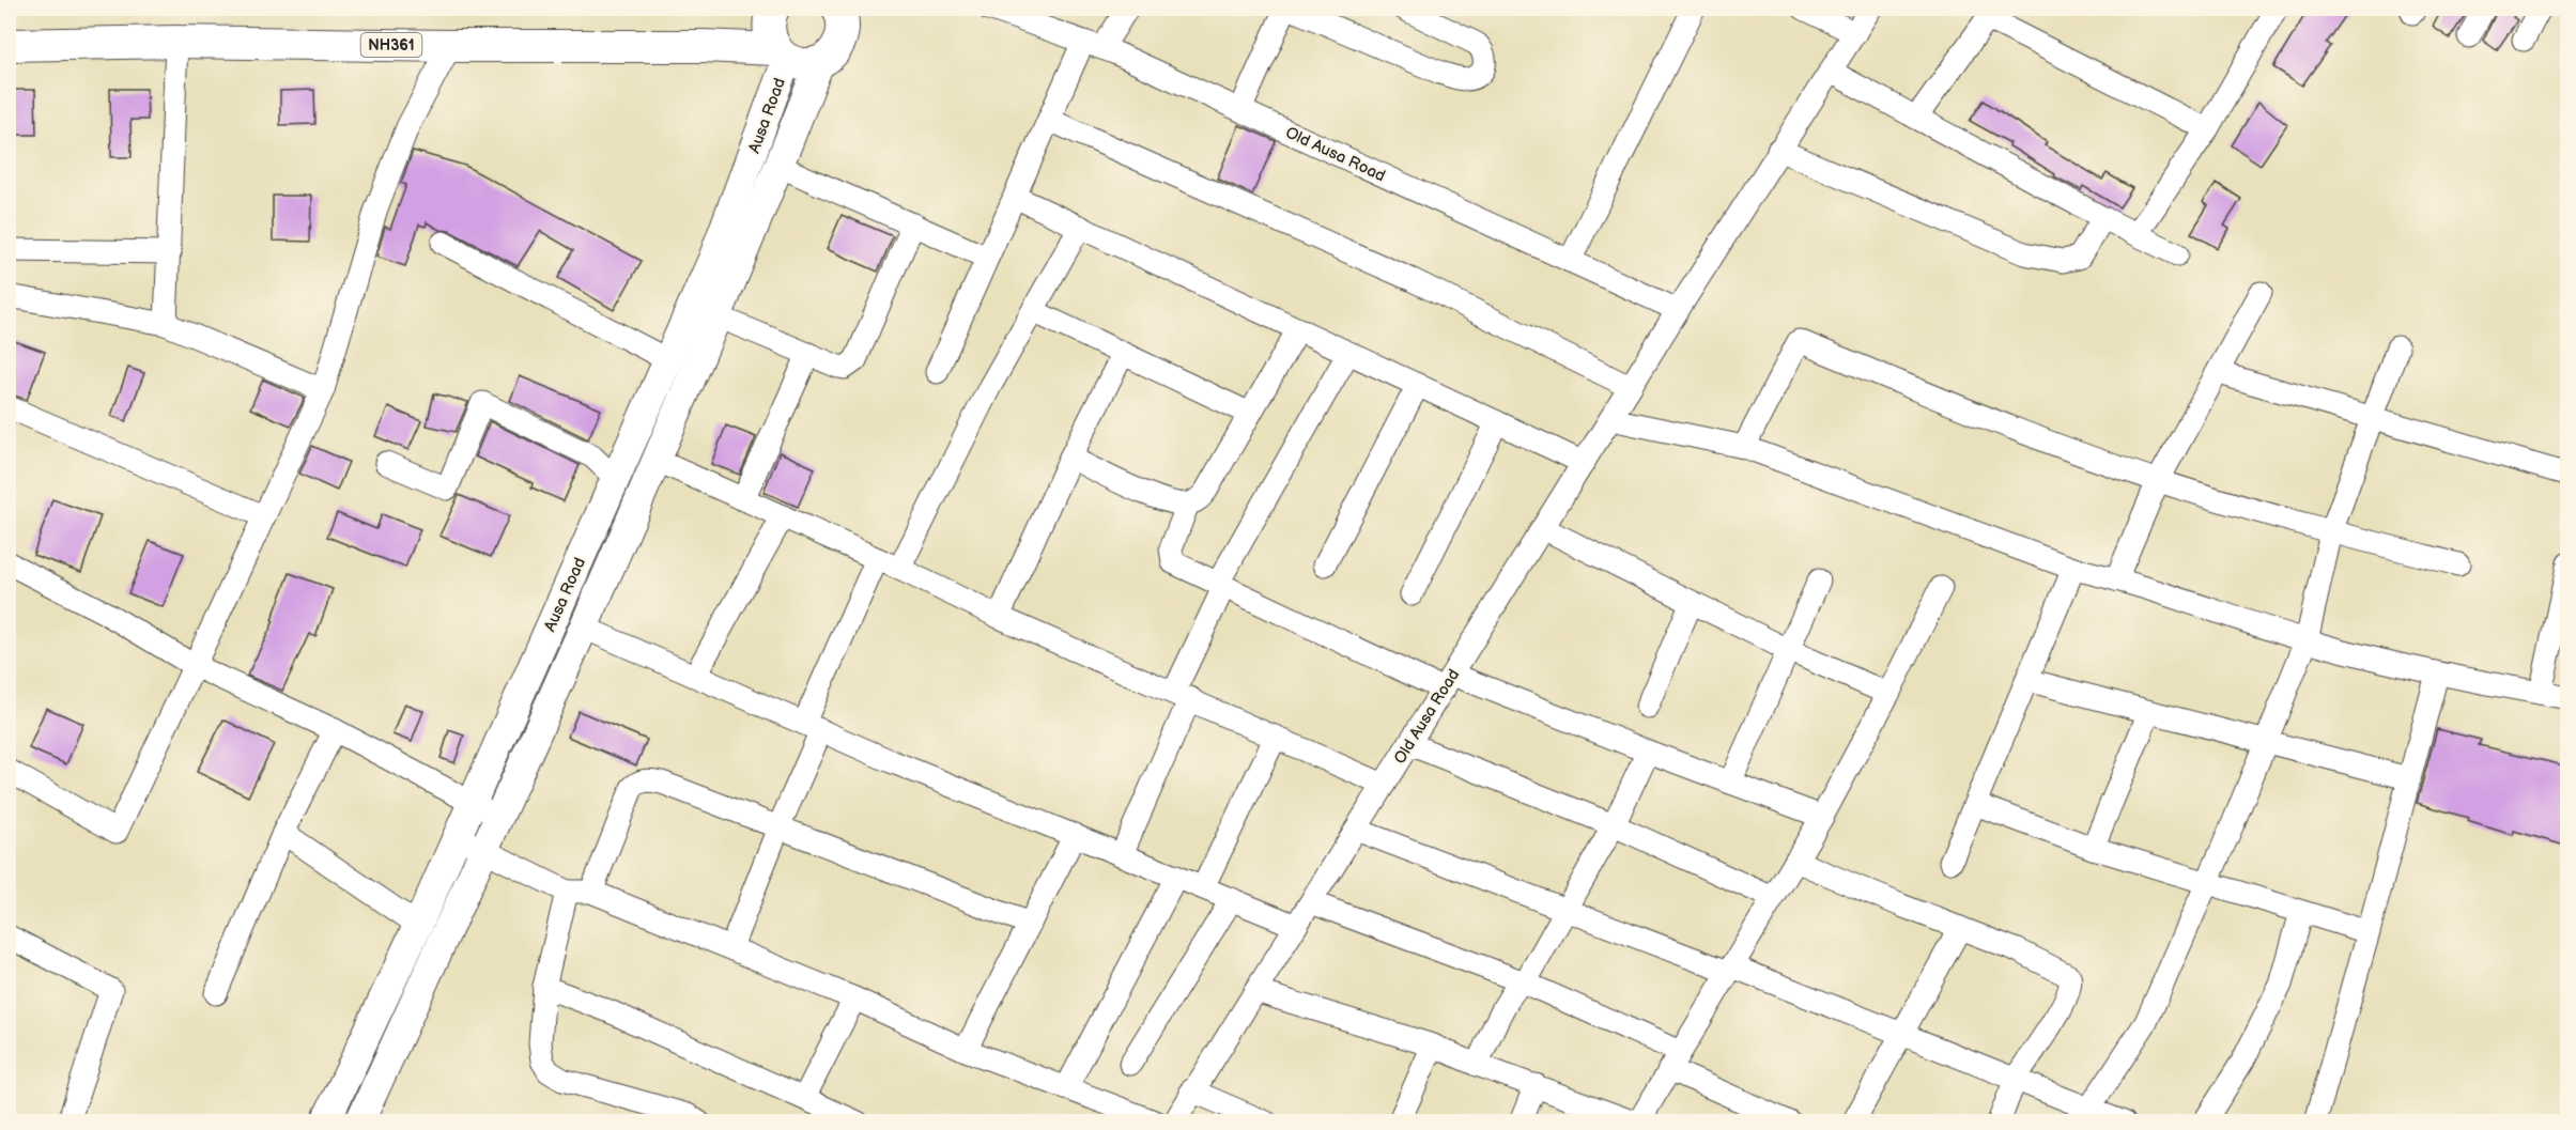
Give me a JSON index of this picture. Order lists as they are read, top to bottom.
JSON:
{
  "streets": {
    "highway": ["NH361", "Ausa Road"],
    "street": ["Old Ausa Road"]
  },
  "crossings": [
    ["NH361", "Ausa Road"]
  ]
}
